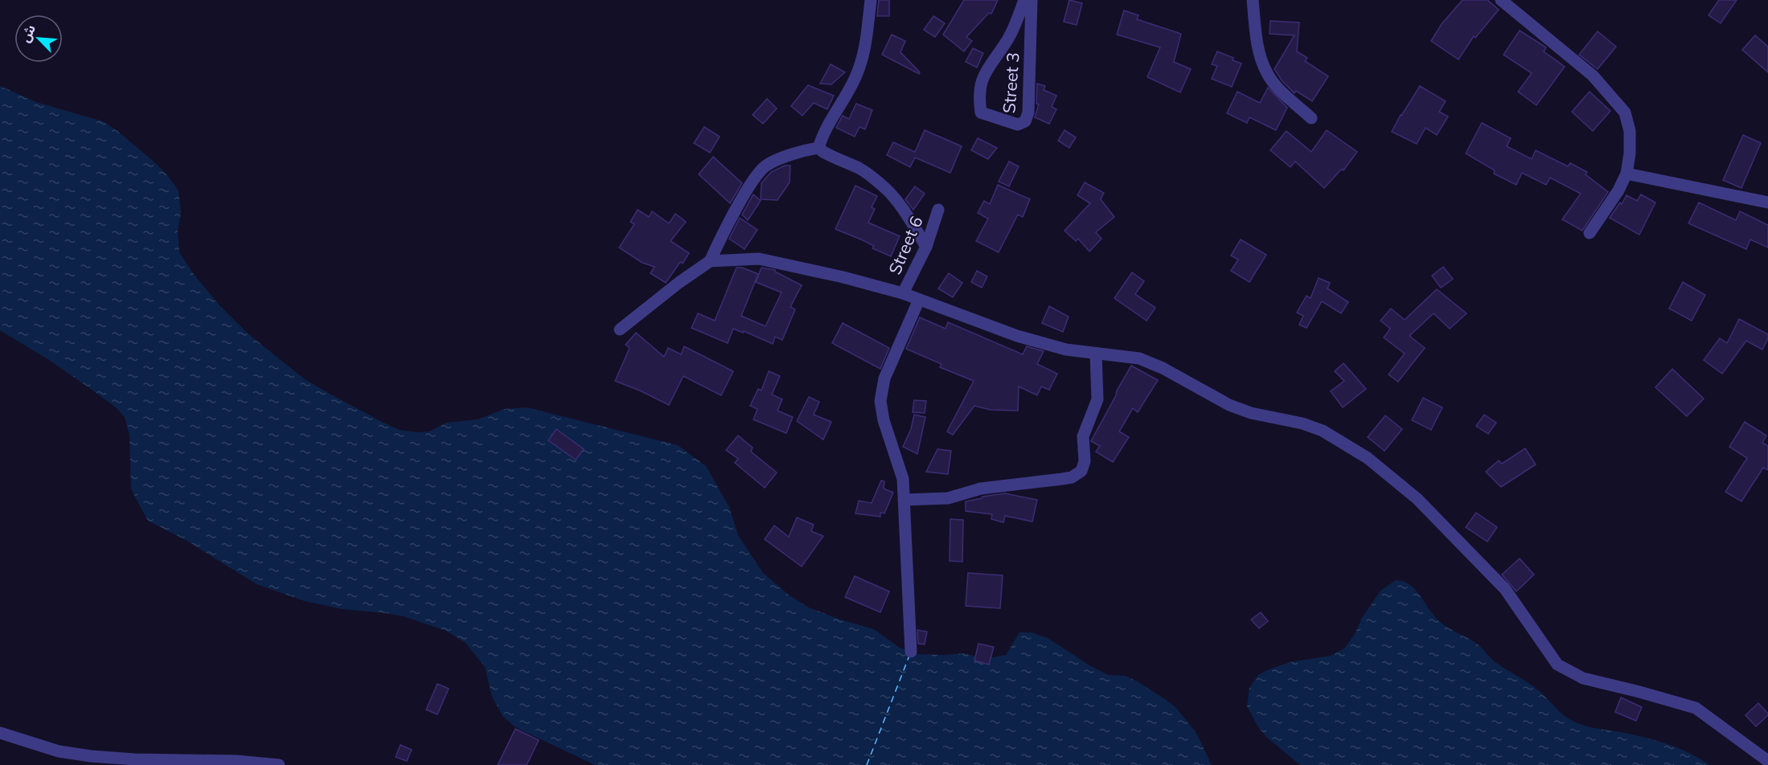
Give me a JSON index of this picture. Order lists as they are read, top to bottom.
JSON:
{
  "streets": {
    "street": ["Street 3", "Street 6"]
  },
  "north": "top left"
}
